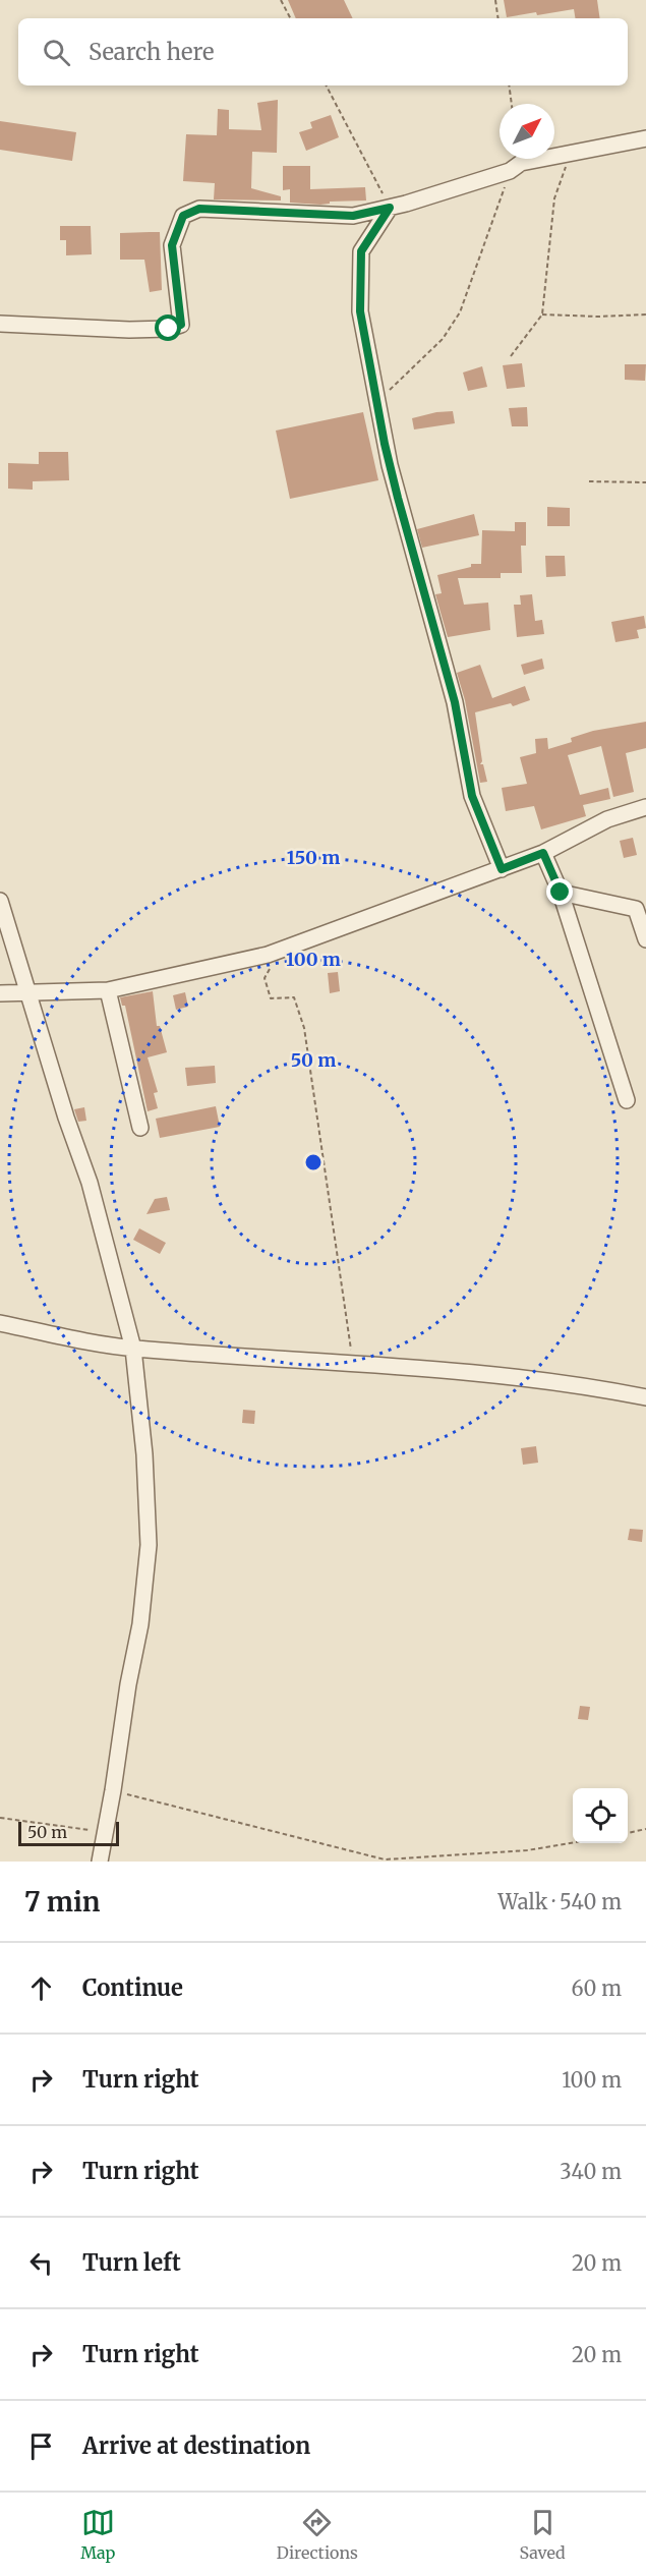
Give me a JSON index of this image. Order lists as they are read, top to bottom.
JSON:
{
  "scale_bar": "50 m",
  "north": "top right",
  "page": {
    "search": "Search here",
    "scale": "50 m",
    "heading": ["7 min", "Walk · 540 m"],
    "list": [
      ["Continue", "60 m"],
      ["Turn right", "100 m"],
      ["Turn right", "340 m"],
      ["Turn left", "20 m"],
      ["Turn right", "20 m"],
      "Arrive at destination"
    ],
    "nav": ["Map", "Directions", "Saved"]
  },
  "rings": ["150 m", "100 m", "50 m"]
}
